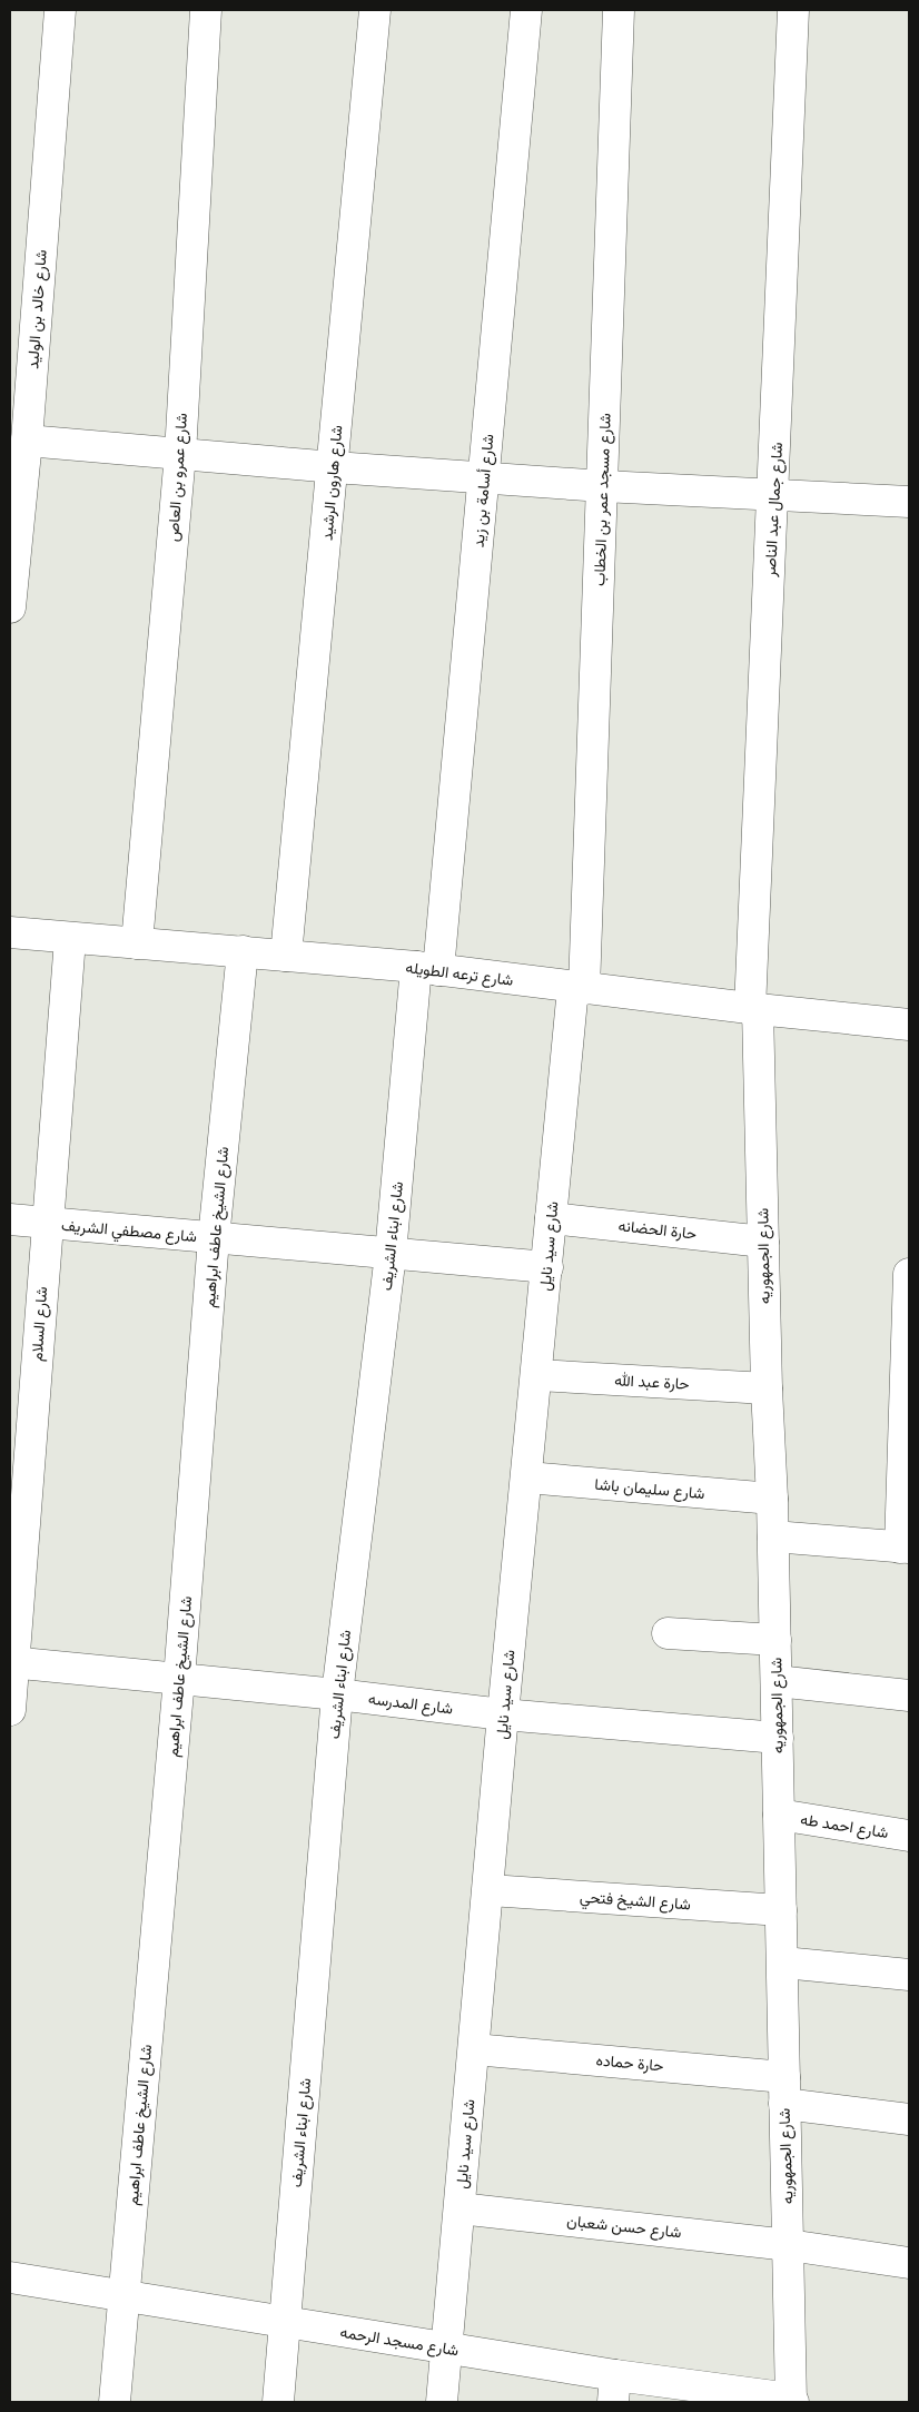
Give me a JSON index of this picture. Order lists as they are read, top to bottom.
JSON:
{
  "streets": {
    "street": [
      "شارع خالد بن الوليد",
      "شارع عمرو بن العاص",
      "شارع هارون الرشيد",
      "شارع أسامة بن زيد",
      "شارع مسجد عمر بن الخطاب",
      "شارع جمال عبد الناصر",
      "شارع ترعه الطويله",
      "شارع الشيخ عاطف ابراهيم",
      "حارة الحضانه",
      "شارع مصطفي الشريف",
      "شارع ابناء الشريف",
      "شارع سيد نايل",
      "شارع الجمهوريه",
      "شارع السلام",
      "حارة عبد الله",
      "شارع سليمان باشا",
      "شارع المدرسه",
      "شارع احمد طه",
      "شارع الشيخ فتحي",
      "حارة حماده",
      "شارع حسن شعبان",
      "شارع مسجد الرحمه"
    ]
  },
  "crossings": [
    ["شارع عمرو بن العاص", "شارع ترعه الطويله"],
    ["شارع هارون الرشيد", "شارع ترعه الطويله"],
    ["شارع أسامة بن زيد", "شارع ترعه الطويله"],
    ["شارع أسامة بن زيد", "شارع ابناء الشريف"],
    ["شارع مسجد عمر بن الخطاب", "شارع ترعه الطويله"],
    ["شارع مسجد عمر بن الخطاب", "شارع سيد نايل"],
    ["شارع جمال عبد الناصر", "شارع ترعه الطويله"],
    ["شارع جمال عبد الناصر", "شارع الجمهوريه"],
    ["شارع ترعه الطويله", "شارع الشيخ عاطف ابراهيم"],
    ["شارع ترعه الطويله", "شارع ابناء الشريف"],
    ["شارع ترعه الطويله", "شارع سيد نايل"],
    ["شارع ترعه الطويله", "شارع الجمهوريه"],
    ["شارع ترعه الطويله", "شارع السلام"],
    ["شارع الشيخ عاطف ابراهيم", "شارع مصطفي الشريف"],
    ["شارع الشيخ عاطف ابراهيم", "شارع المدرسه"],
    ["شارع الشيخ عاطف ابراهيم", "شارع مسجد الرحمه"],
    ["حارة الحضانه", "شارع سيد نايل"],
    ["حارة الحضانه", "شارع الجمهوريه"],
    ["شارع مصطفي الشريف", "شارع ابناء الشريف"],
    ["شارع مصطفي الشريف", "شارع سيد نايل"],
    ["شارع مصطفي الشريف", "شارع السلام"],
    ["شارع ابناء الشريف", "شارع المدرسه"],
    ["شارع ابناء الشريف", "شارع مسجد الرحمه"],
    ["شارع سيد نايل", "حارة عبد الله"],
    ["شارع سيد نايل", "شارع سليمان باشا"],
    ["شارع سيد نايل", "شارع المدرسه"],
    ["شارع سيد نايل", "شارع الشيخ فتحي"],
    ["شارع سيد نايل", "حارة حماده"],
    ["شارع سيد نايل", "شارع حسن شعبان"],
    ["شارع سيد نايل", "شارع مسجد الرحمه"],
    ["شارع الجمهوريه", "حارة عبد الله"],
    ["شارع الجمهوريه", "شارع سليمان باشا"],
    ["شارع الجمهوريه", "شارع المدرسه"],
    ["شارع الجمهوريه", "شارع احمد طه"],
    ["شارع الجمهوريه", "شارع الشيخ فتحي"],
    ["شارع الجمهوريه", "حارة حماده"],
    ["شارع الجمهوريه", "شارع حسن شعبان"],
    ["شارع الجمهوريه", "شارع مسجد الرحمه"],
    ["شارع السلام", "شارع المدرسه"]
  ]
}
